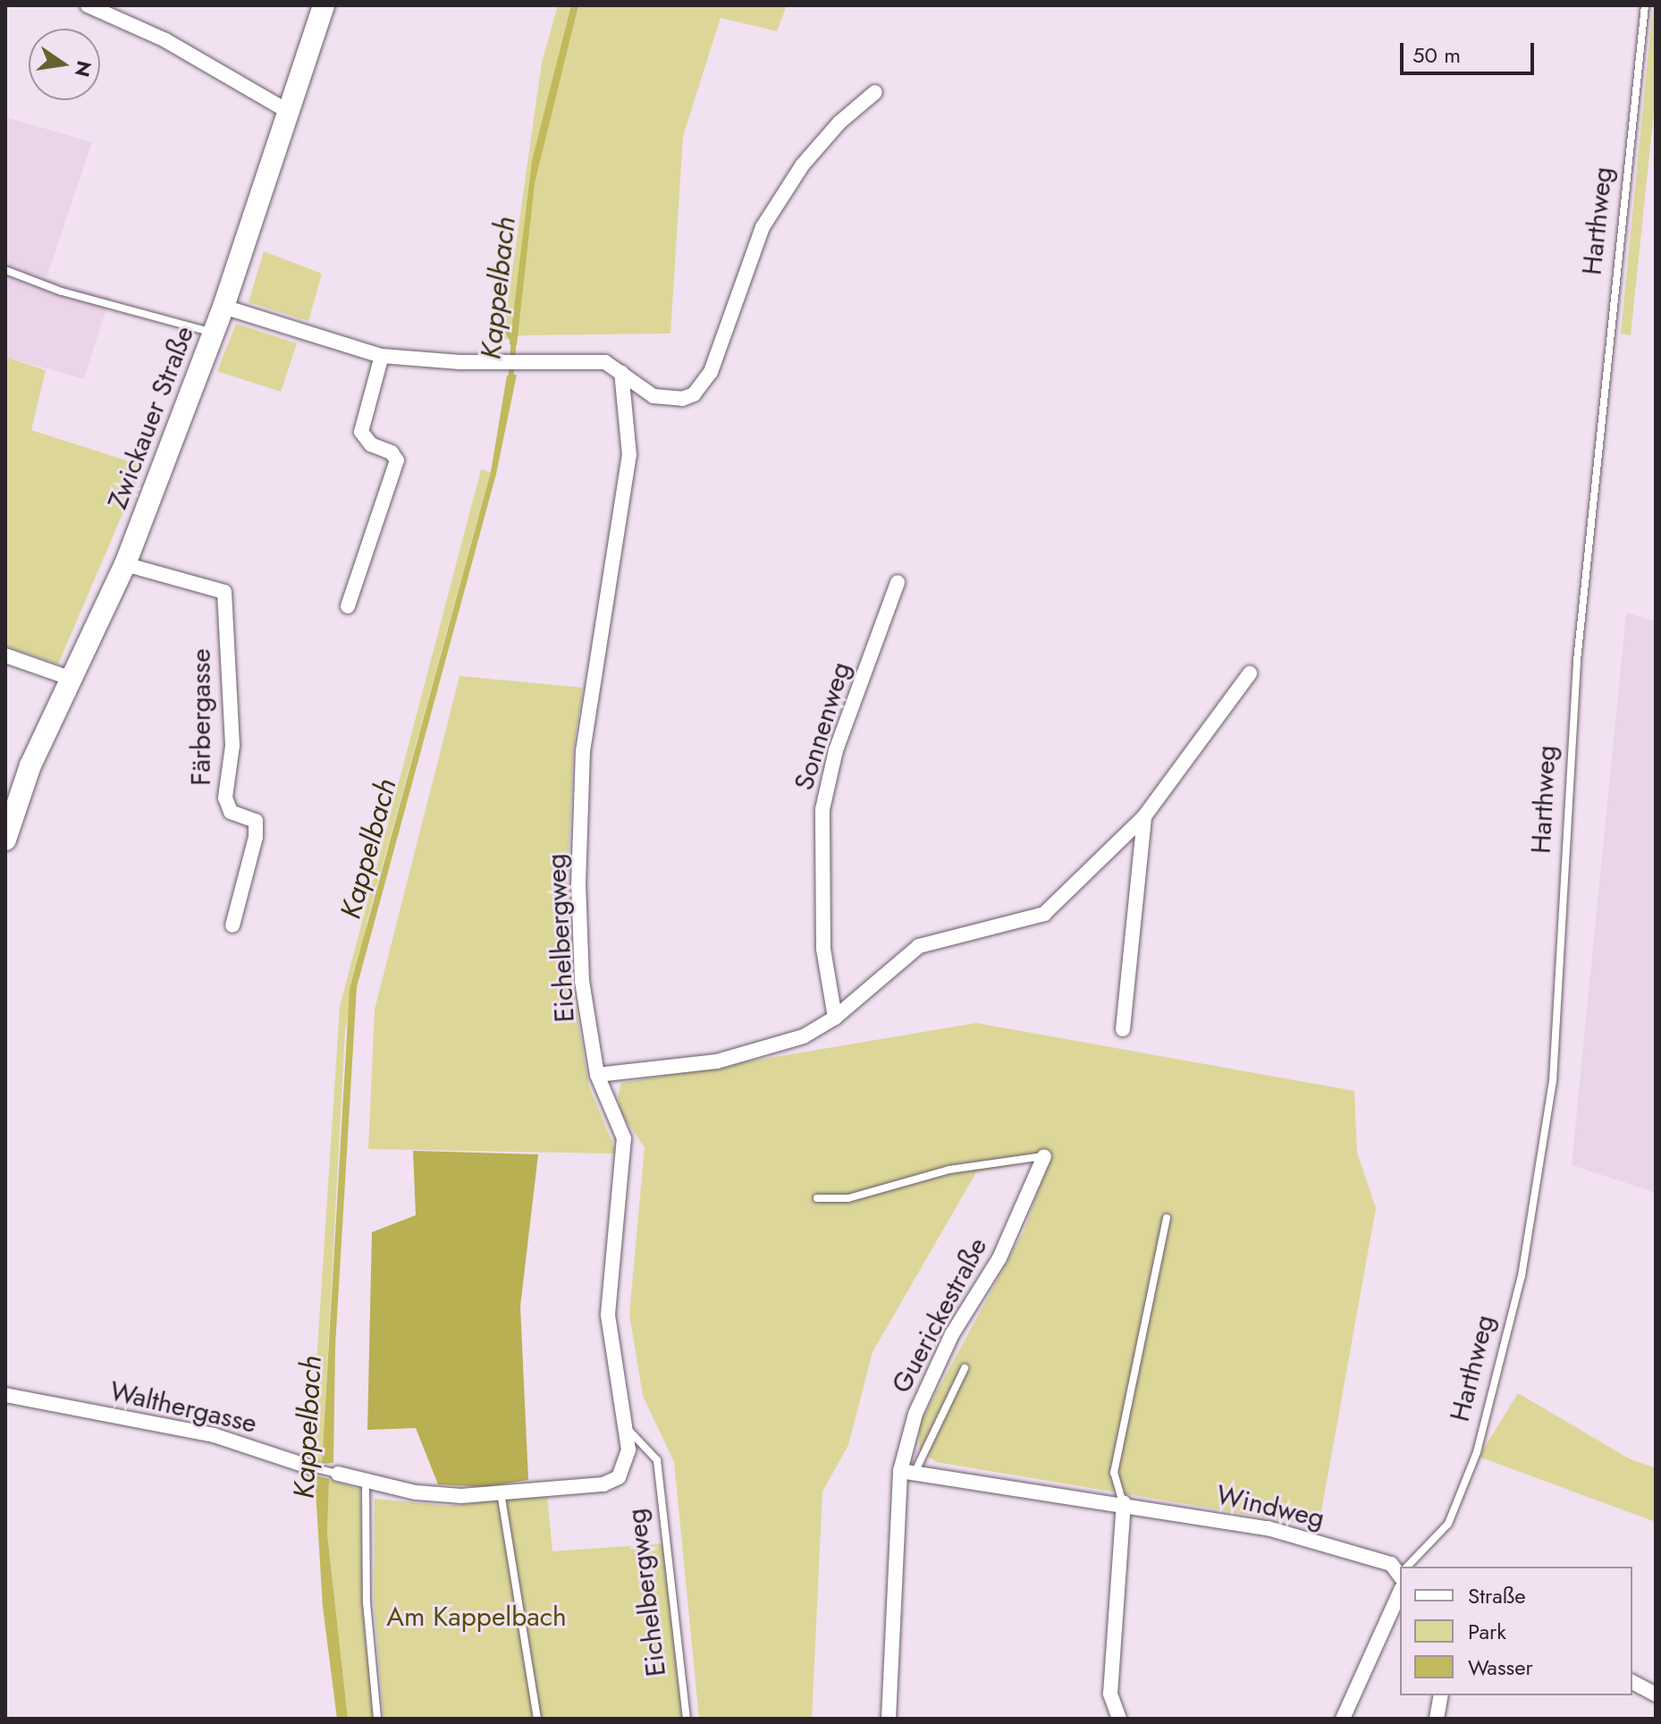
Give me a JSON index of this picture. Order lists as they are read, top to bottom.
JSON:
{
  "streets": {
    "main road": ["Zwickauer Straße"],
    "street": [
      "Färbergasse",
      "Sonnenweg",
      "Eichelbergweg",
      "Guerickestraße",
      "Walthergasse",
      "Windweg"
    ],
    "lane": ["Harthweg"]
  },
  "crossings": [
    ["Zwickauer Straße", "Färbergasse"],
    ["Eichelbergweg", "Walthergasse"],
    ["Guerickestraße", "Windweg"]
  ],
  "water": ["Kappelbach"],
  "parks": ["Am Kappelbach"],
  "legend": ["Straße", "Park", "Wasser"],
  "scale_bar": "50 m",
  "north": "right"
}
